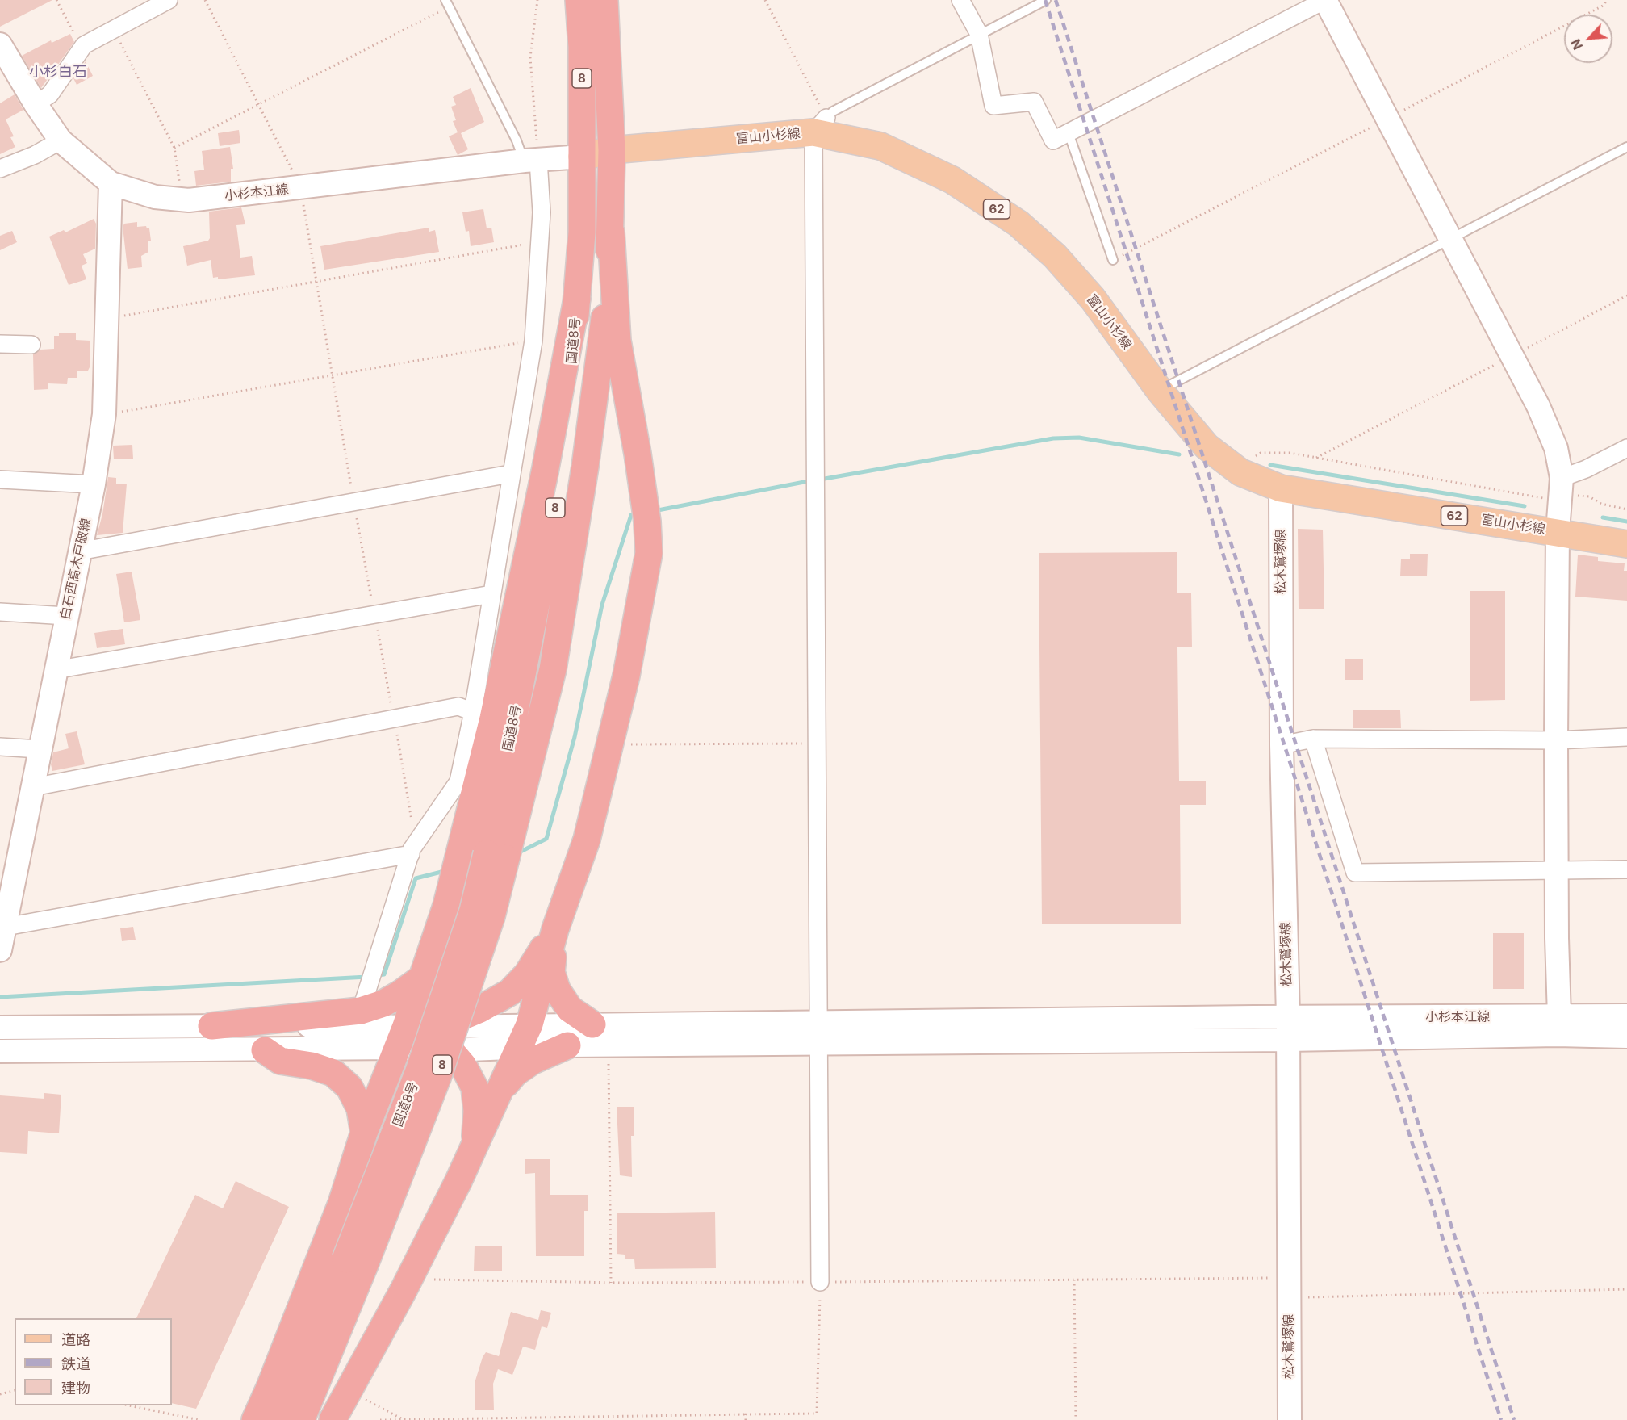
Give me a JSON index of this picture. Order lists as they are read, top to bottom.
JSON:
{
  "streets": {
    "highway": ["8", "国道8号"],
    "main road": ["富山小杉線", "62"],
    "street": ["小杉本江線", "松木鷲塚線", "白石西高木戸破線"]
  },
  "crossings": [
    ["富山小杉線", "小杉本江線"],
    ["富山小杉線", "国道8号"],
    ["富山小杉線", "松木鷲塚線"],
    ["小杉本江線", "国道8号"],
    ["小杉本江線", "松木鷲塚線"],
    ["小杉本江線", "白石西高木戸破線"]
  ],
  "districts": ["小杉白石"],
  "legend": ["道路", "鉄道", "建物"],
  "north": "bottom left"
}
